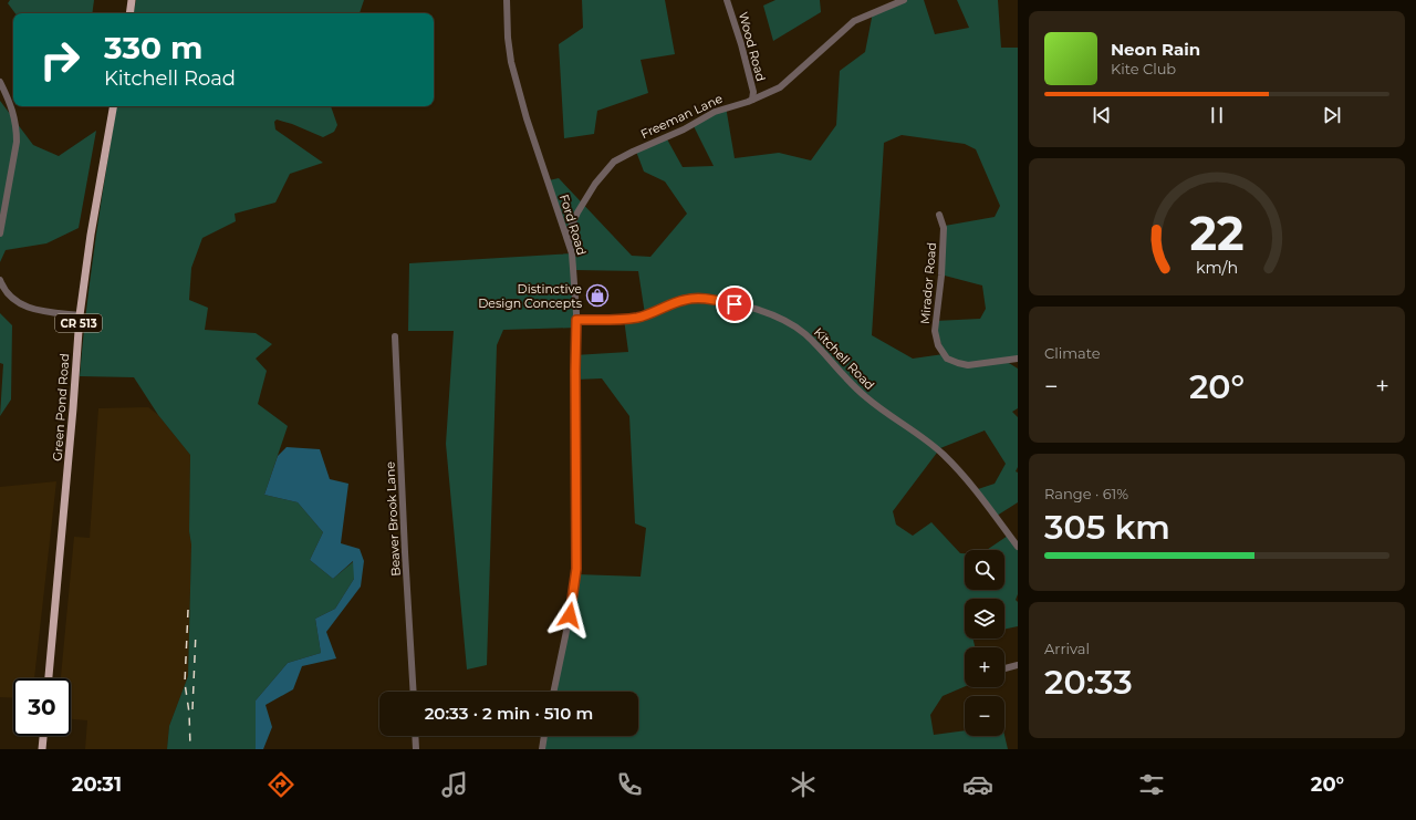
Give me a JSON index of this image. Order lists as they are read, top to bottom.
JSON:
{
  "streets": {
    "main road": ["CR 513", "Green Pond Road"],
    "street": [
      "Wood Road",
      "Freeman Lane",
      "Ford Road",
      "Mirador Road",
      "Kitchell Road",
      "Beaver Brook Lane"
    ]
  },
  "crossings": [
    ["Wood Road", "Freeman Lane"],
    ["Freeman Lane", "Ford Road"],
    ["Ford Road", "Kitchell Road"]
  ],
  "places": {
    "shop": ["Distinctive Design Concepts"]
  },
  "page": {
    "turn": ["330 m", "Kitchell Road"],
    "song": ["Neon Rain", "Kite Club"],
    "tile": [
      "Climate",
      ["Range · 61%", "305 km"],
      ["Arrival", "20:33"]
    ],
    "heat": ["−", "20°", "+"],
    "map_buttons": ["+", "−"],
    "limit": "30",
    "trip": "20:33 · 2 min · 510 m",
    "tabs": ["20:31", "20°"],
    "gauge": ["22", "km/h"]
  }
}
